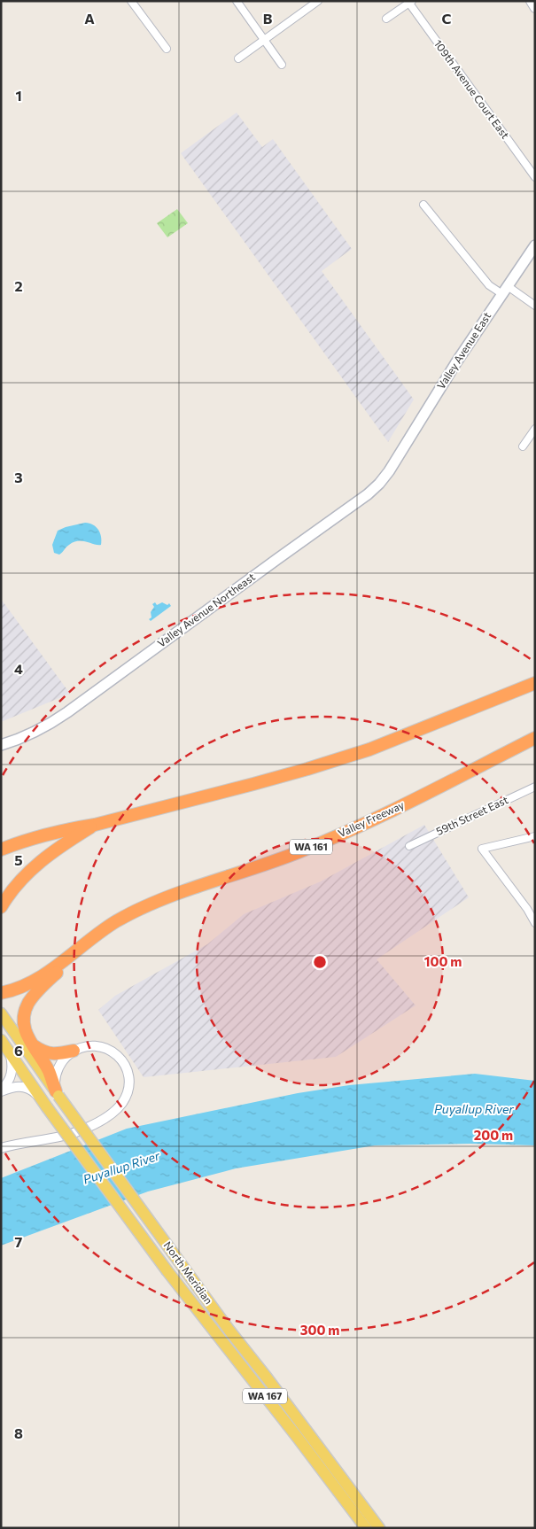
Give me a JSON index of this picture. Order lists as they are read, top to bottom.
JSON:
{
  "streets": {
    "highway": ["Valley Freeway", "WA 161", "WA 167"],
    "main road": ["Valley Avenue East", "Valley Avenue Northeast", "North Meridian"],
    "street": ["109th Avenue Court East", "59th Street East"]
  },
  "crossings": [
    ["Valley Avenue East", "Valley Avenue Northeast"],
    ["Valley Freeway", "WA 161"],
    ["Valley Freeway", "WA 167"],
    ["WA 161", "WA 167"],
    ["North Meridian", "WA 167"]
  ],
  "water": ["Puyallup River"],
  "grid": {
    "columns": ["A", "B", "C"],
    "rows": [
      "1",
      "2",
      "3",
      "4",
      "5",
      "6",
      "7",
      "8"
    ]
  },
  "rings": ["100 m", "200 m", "300 m"]
}
